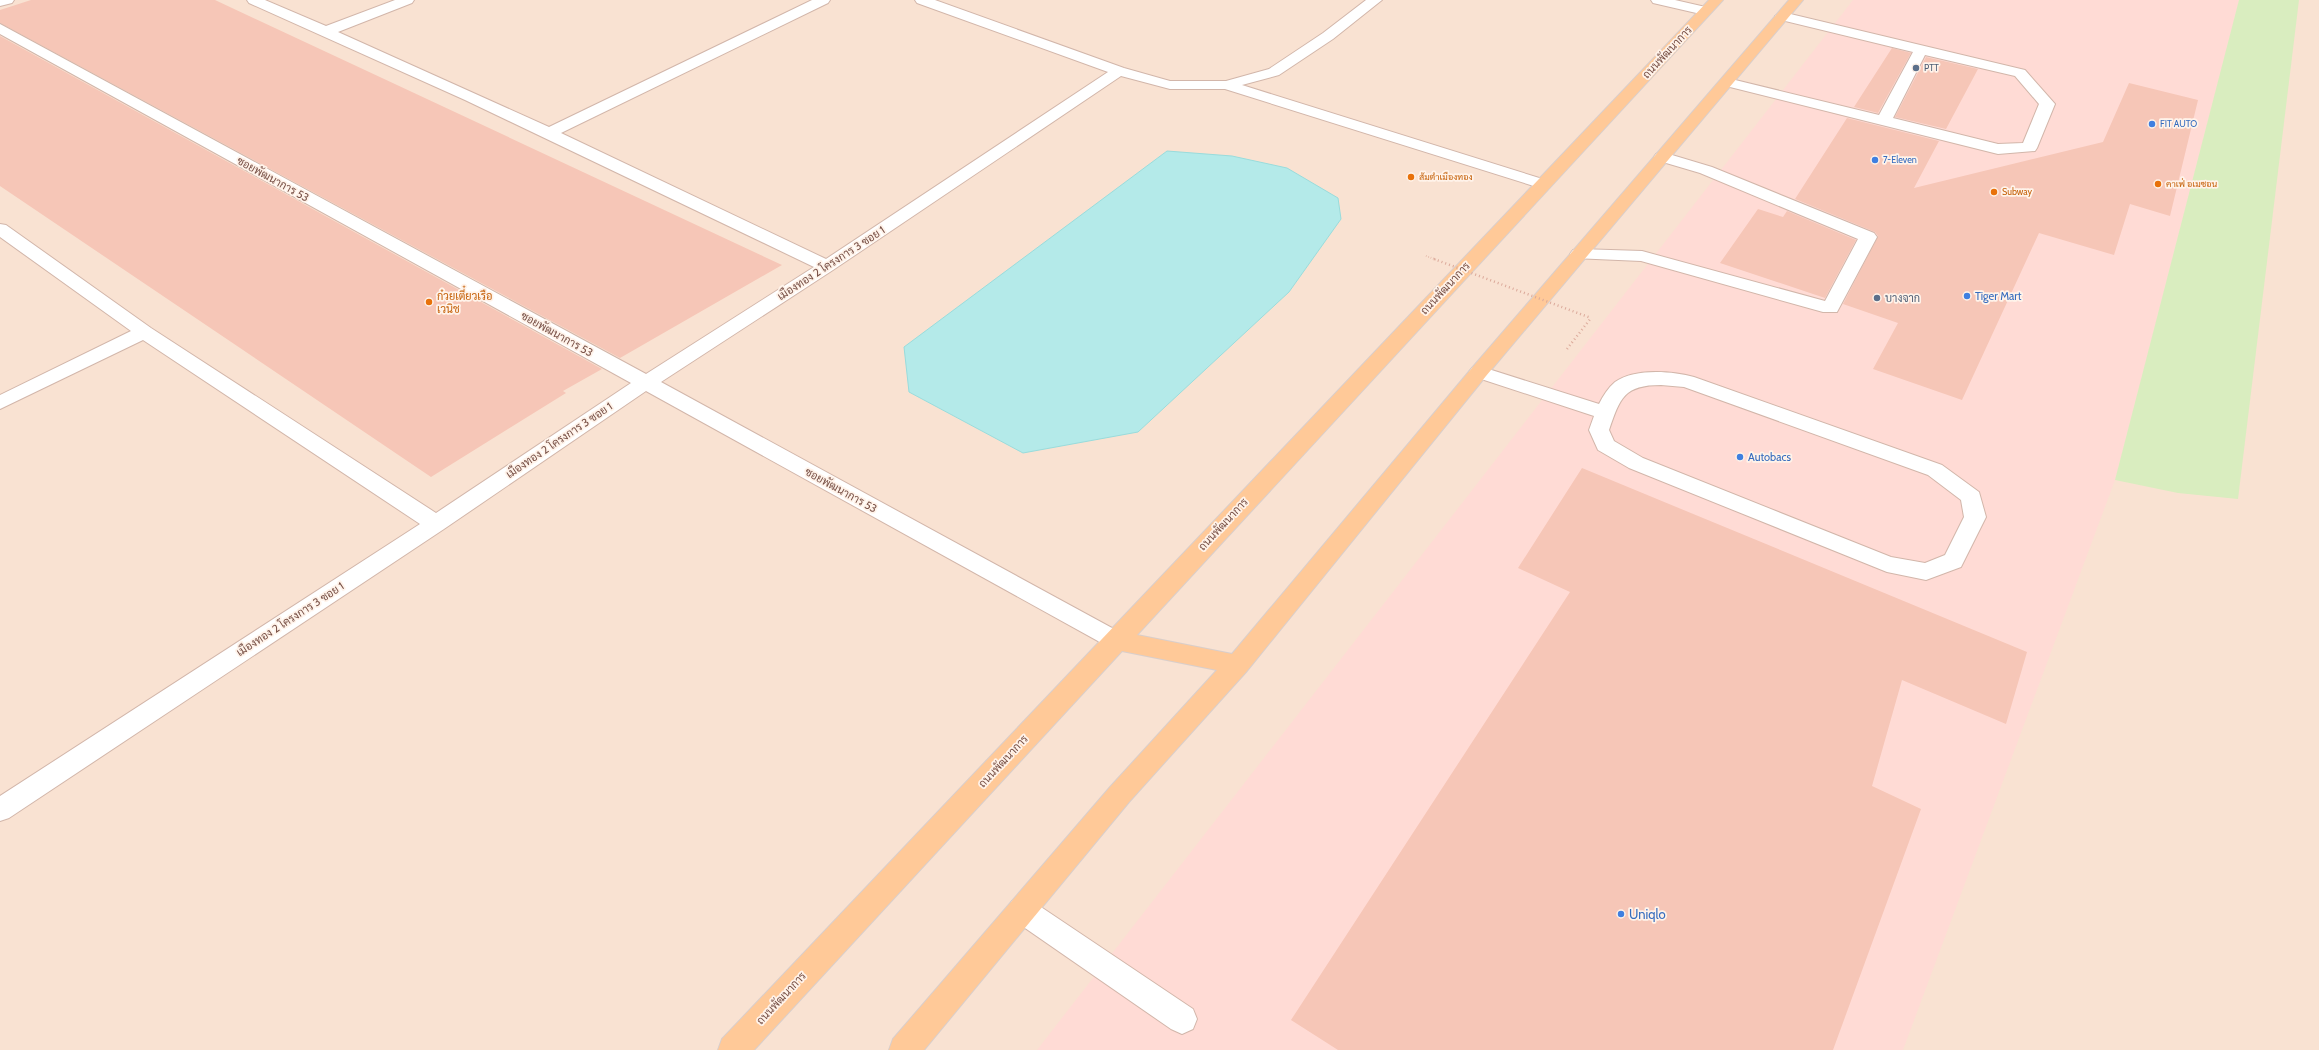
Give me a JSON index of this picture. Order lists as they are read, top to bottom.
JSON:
{
  "streets": {
    "main road": ["ถนนพัฒนาการ"],
    "street": ["ซอยพัฒนาการ 53", "เมืองทอง 2 โครงการ 3 ซอย 1"]
  },
  "crossings": [
    ["ถนนพัฒนาการ", "ซอยพัฒนาการ 53"],
    ["ซอยพัฒนาการ 53", "เมืองทอง 2 โครงการ 3 ซอย 1"]
  ],
  "places": [
    "PTT",
    "FIT AUTO",
    "7-Eleven",
    "ส้มตำเมืองทอง",
    "คาเฟ่ อเมซอน",
    "Subway",
    "Tiger Mart",
    "บางจาก",
    "ก๋วยเตี๋ยวเรือ เวนิช",
    "Autobacs",
    "Uniqlo"
  ]
}
